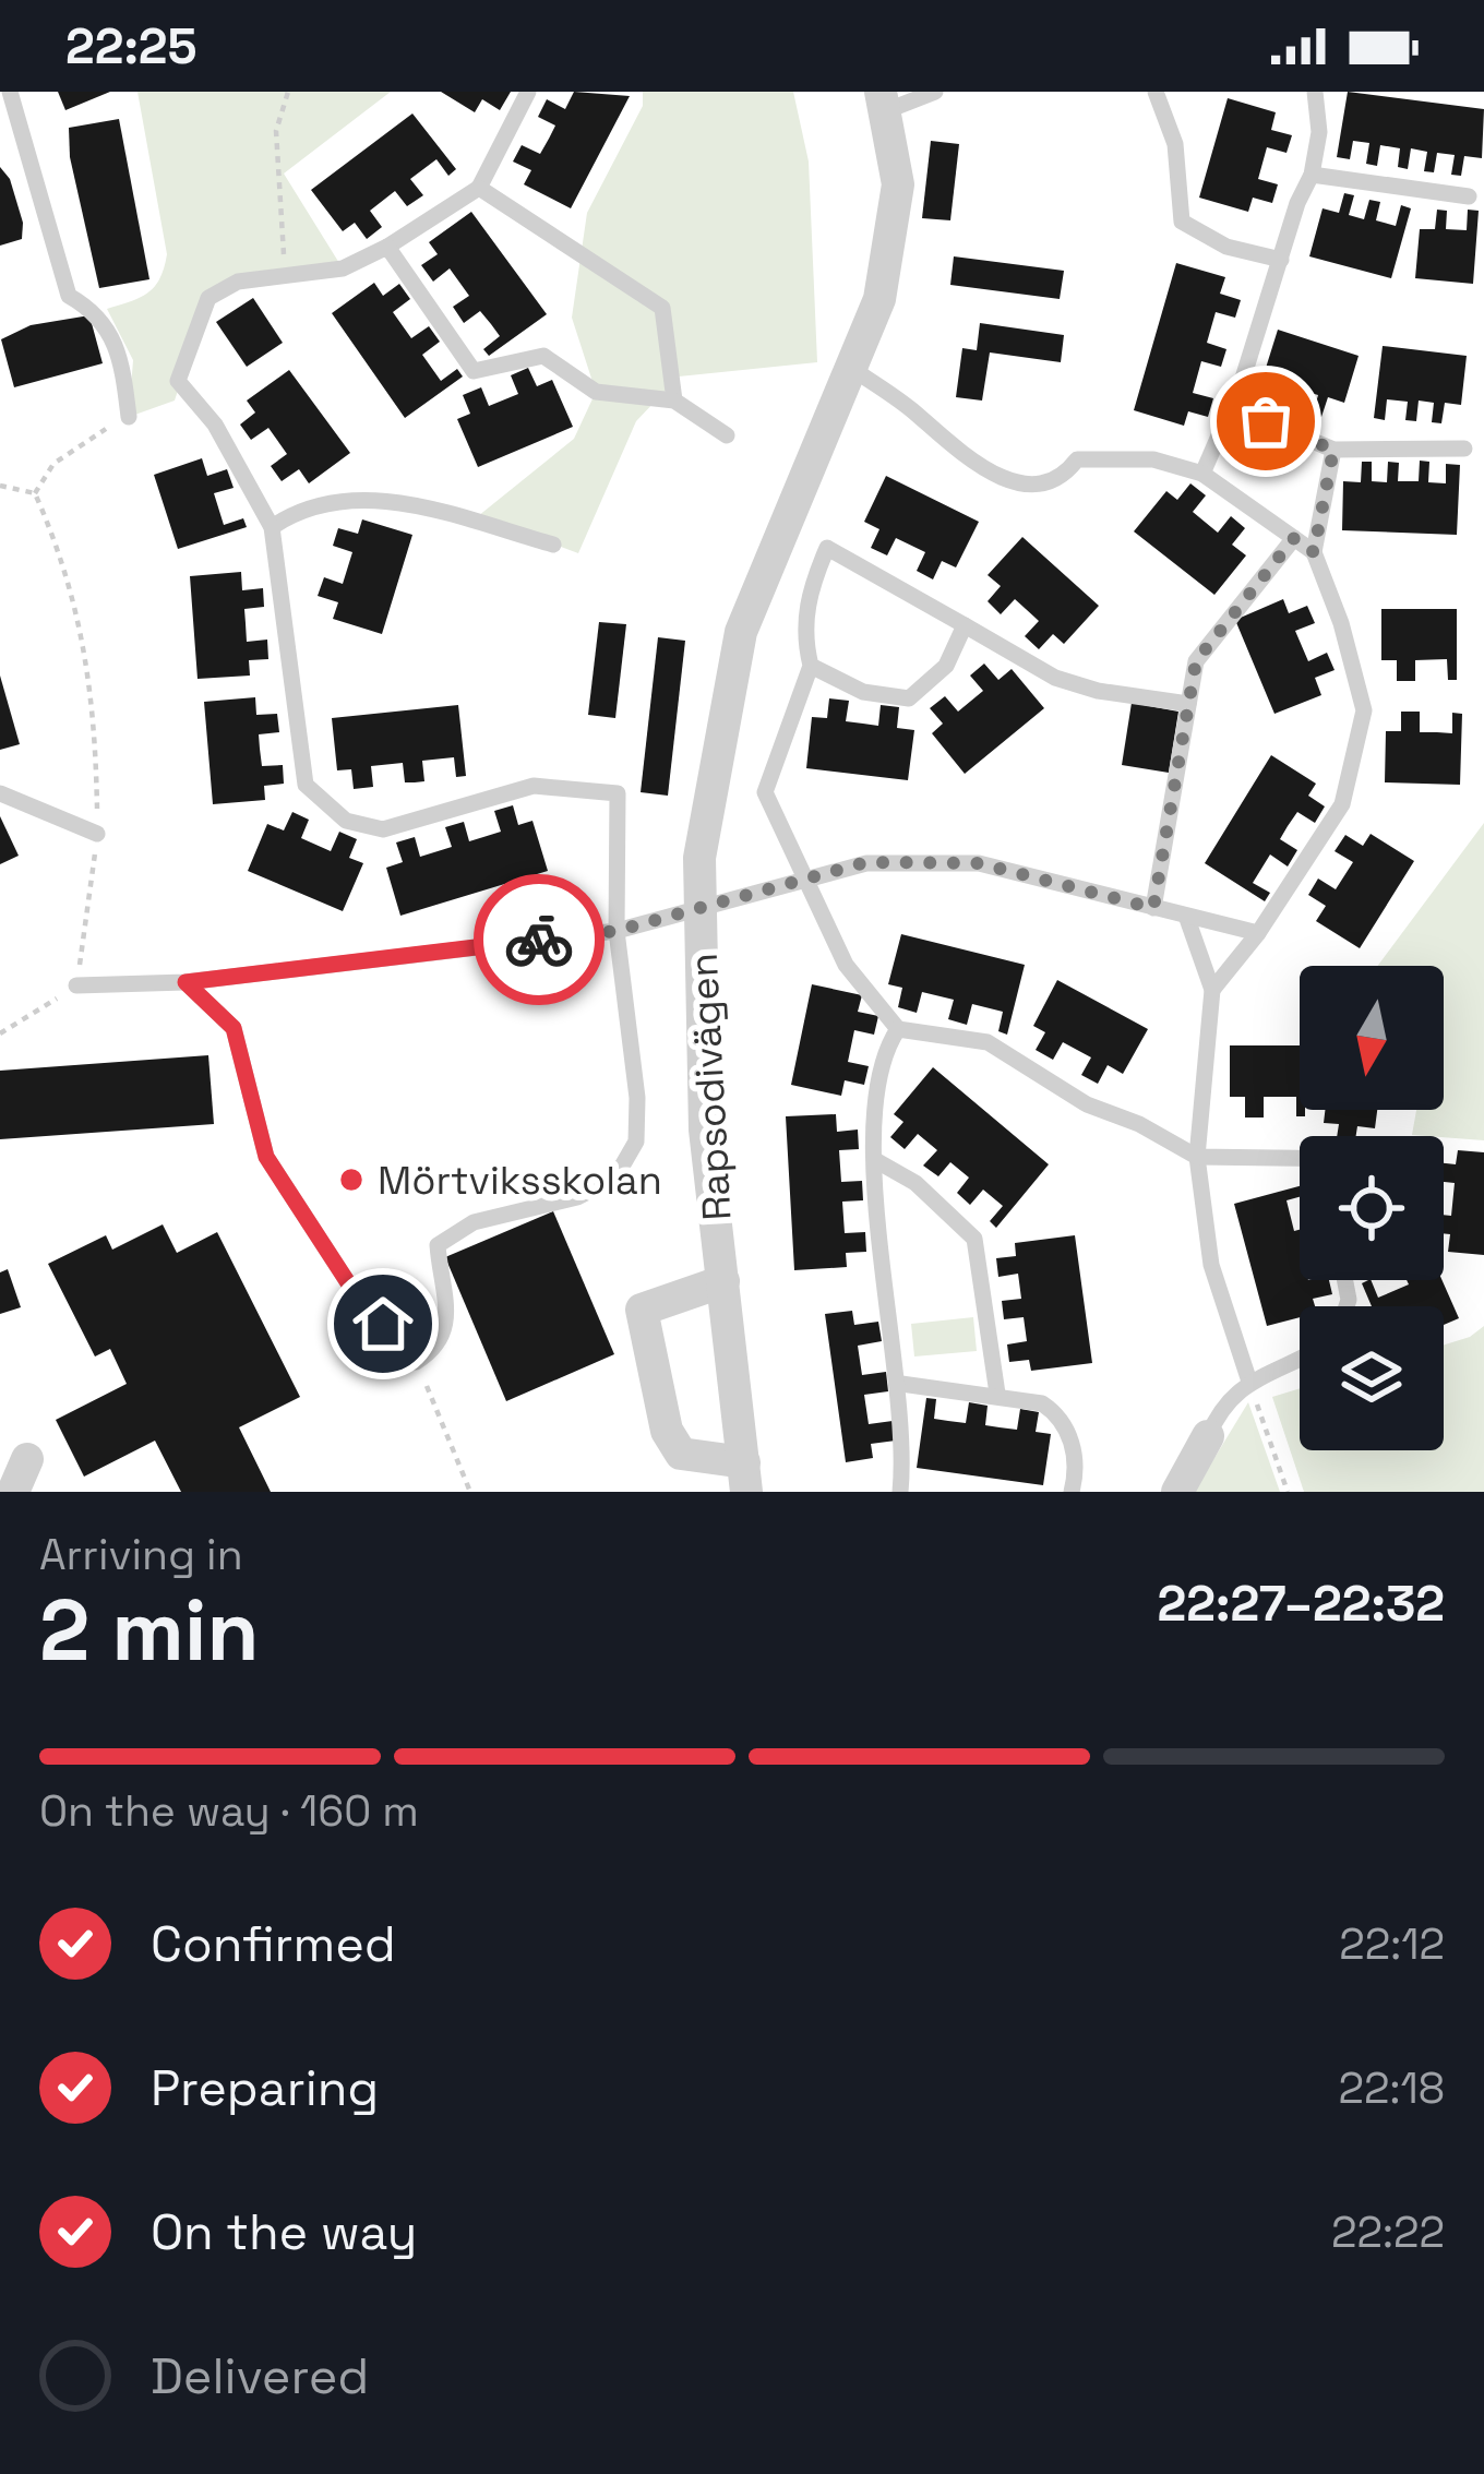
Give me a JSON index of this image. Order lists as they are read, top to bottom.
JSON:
{
  "streets": {
    "street": ["Rapsodivägen"]
  },
  "places": ["Mörtviksskolan"],
  "north": "bottom",
  "page": {
    "status": "22:25",
    "heading": ["2 min", "Arriving in", "22:27–22:32"],
    "bar": "On the way · 160 m",
    "list": [
      ["Confirmed", "22:12"],
      ["Preparing", "22:18"],
      ["On the way", "22:22"],
      "Delivered"
    ]
  }
}
